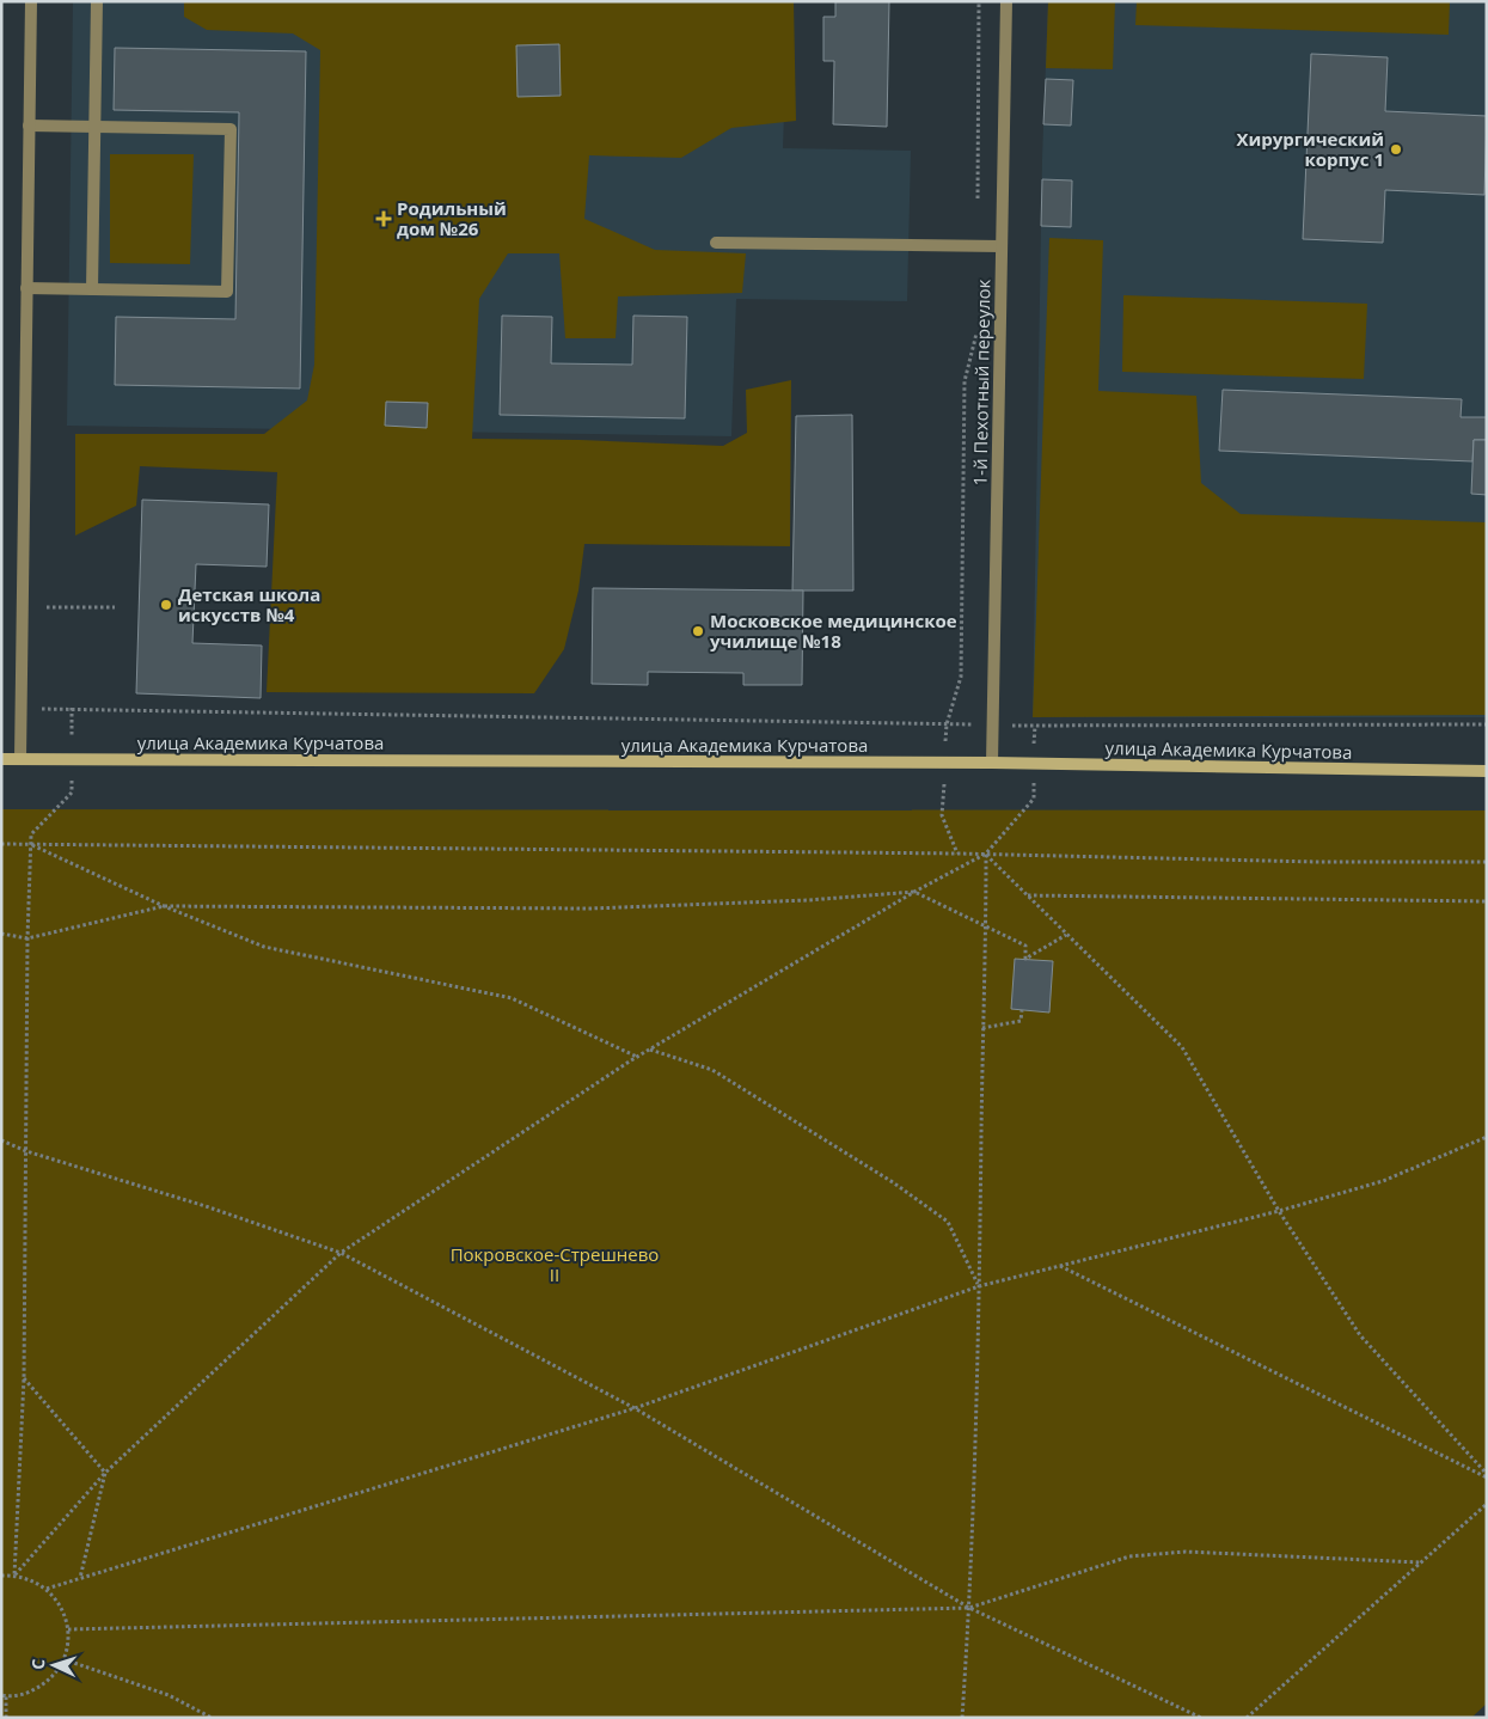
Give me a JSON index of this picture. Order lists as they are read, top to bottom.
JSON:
{
  "streets": {
    "main road": ["улица Академика Курчатова"],
    "street": ["1-й Пехотный переулок"]
  },
  "crossings": [
    ["1-й Пехотный переулок", "улица Академика Курчатова"]
  ],
  "parks": ["Покровское-Стрешнево II"],
  "places": {
    "other": ["Хирургический корпус 1", "Детская школа искусств №4", "Московское медицинское училище №18"],
    "health": ["Родильный дом №26"]
  },
  "north": "left"
}
